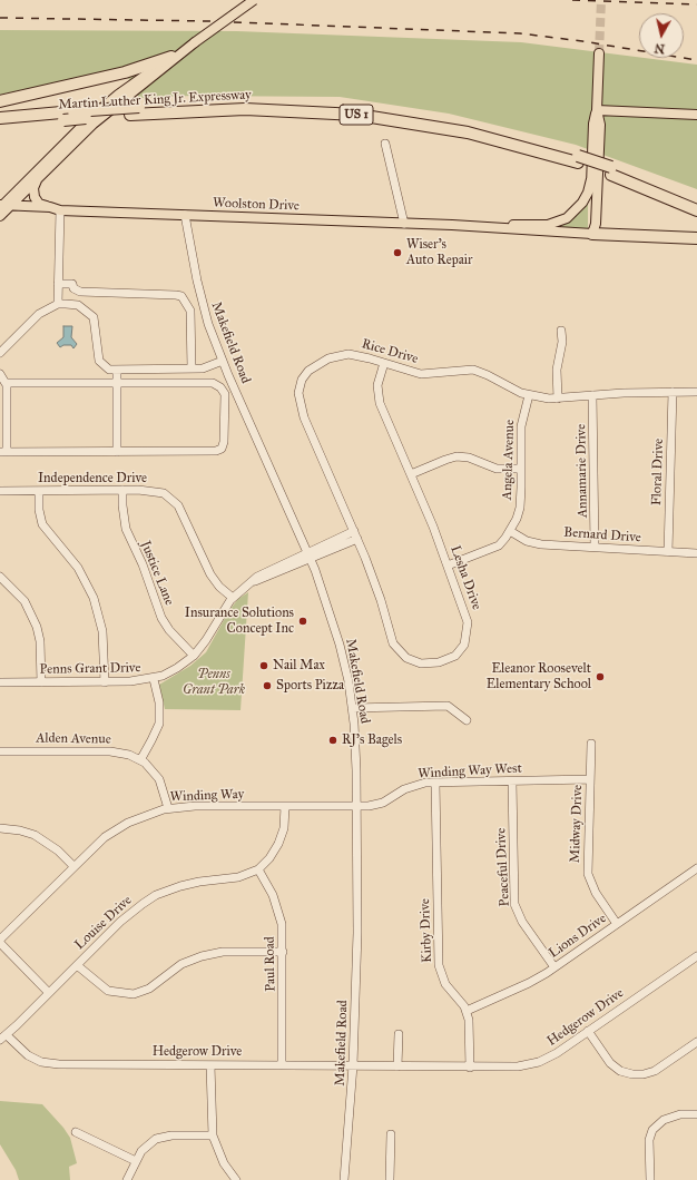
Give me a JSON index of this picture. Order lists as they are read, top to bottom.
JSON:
{
  "streets": {
    "highway": ["Martin Luther King Jr. Expressway", "US 1"],
    "main road": ["Woolston Drive"],
    "street": [
      "Makefield Road",
      "Rice Drive",
      "Angela Avenue",
      "Annamarie Drive",
      "Floral Drive",
      "Independence Drive",
      "Bernard Drive",
      "Justice Lane",
      "Lesha Drive",
      "Penns Grant Drive",
      "Alden Avenue",
      "Winding Way West",
      "Winding Way",
      "Midway Drive",
      "Peaceful Drive",
      "Louise Drive",
      "Kirby Drive",
      "Lions Drive",
      "Paul Road",
      "Hedgerow Drive"
    ]
  },
  "crossings": [
    ["Woolston Drive", "Makefield Road"],
    ["Makefield Road", "Penns Grant Drive"],
    ["Makefield Road", "Winding Way West"],
    ["Makefield Road", "Winding Way"],
    ["Makefield Road", "Hedgerow Drive"],
    ["Rice Drive", "Angela Avenue"],
    ["Rice Drive", "Annamarie Drive"],
    ["Rice Drive", "Floral Drive"],
    ["Rice Drive", "Lesha Drive"],
    ["Rice Drive", "Penns Grant Drive"],
    ["Angela Avenue", "Bernard Drive"],
    ["Angela Avenue", "Lesha Drive"],
    ["Annamarie Drive", "Bernard Drive"],
    ["Floral Drive", "Bernard Drive"],
    ["Independence Drive", "Justice Lane"],
    ["Independence Drive", "Penns Grant Drive"],
    ["Justice Lane", "Penns Grant Drive"],
    ["Lesha Drive", "Penns Grant Drive"],
    ["Alden Avenue", "Winding Way"],
    ["Winding Way West", "Winding Way"],
    ["Winding Way West", "Midway Drive"],
    ["Winding Way West", "Peaceful Drive"],
    ["Winding Way West", "Kirby Drive"],
    ["Winding Way", "Louise Drive"],
    ["Midway Drive", "Lions Drive"],
    ["Peaceful Drive", "Lions Drive"],
    ["Louise Drive", "Paul Road"],
    ["Louise Drive", "Hedgerow Drive"],
    ["Kirby Drive", "Lions Drive"],
    ["Kirby Drive", "Hedgerow Drive"],
    ["Paul Road", "Hedgerow Drive"]
  ],
  "parks": ["Penns Grant Park"],
  "places": [
    "Wiser's Auto Repair",
    "Insurance Solutions Concept Inc",
    "Nail Max",
    "Eleanor Roosevelt Elementary School",
    "Sports Pizza",
    "RJ's Bagels"
  ],
  "north": "bottom"
}
